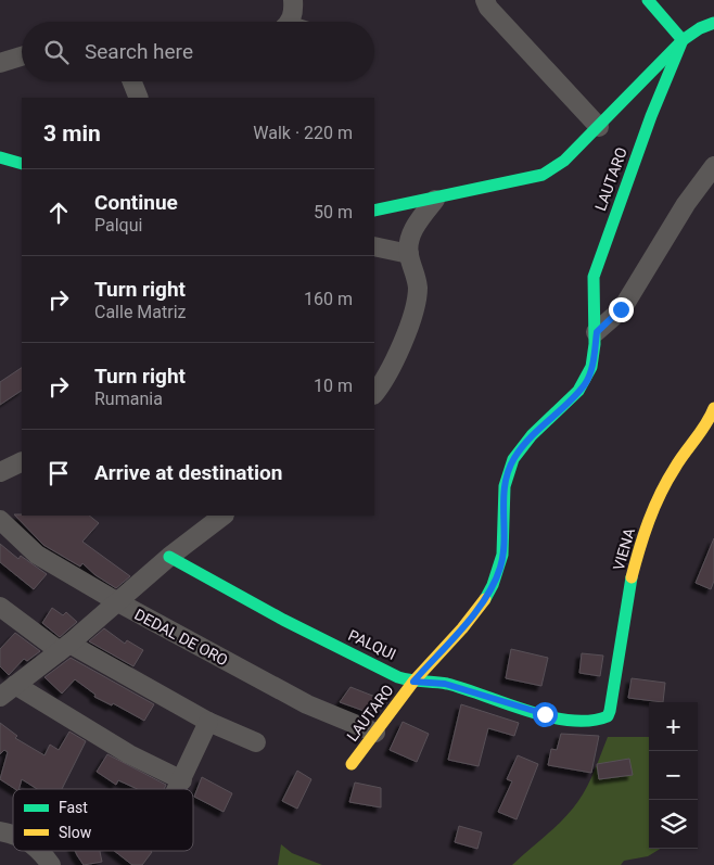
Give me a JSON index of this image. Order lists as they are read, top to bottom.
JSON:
{
  "streets": {
    "street": [
      "LAUTARO",
      "VIENA",
      "DEDAL DE ORO",
      "PALQUI"
    ]
  },
  "crossings": [
    ["LAUTARO", "DEDAL DE ORO"],
    ["LAUTARO", "PALQUI"],
    ["VIENA", "PALQUI"]
  ],
  "legend": ["Fast", "Slow"],
  "page": {
    "search": "Search here",
    "heading": ["3 min", "Walk · 220 m"],
    "list": [
      ["Continue", "Palqui", "50 m"],
      ["Turn right", "Calle Matriz", "160 m"],
      ["Turn right", "Rumania", "10 m"],
      "Arrive at destination"
    ],
    "map_buttons": ["+", "−"]
  }
}
